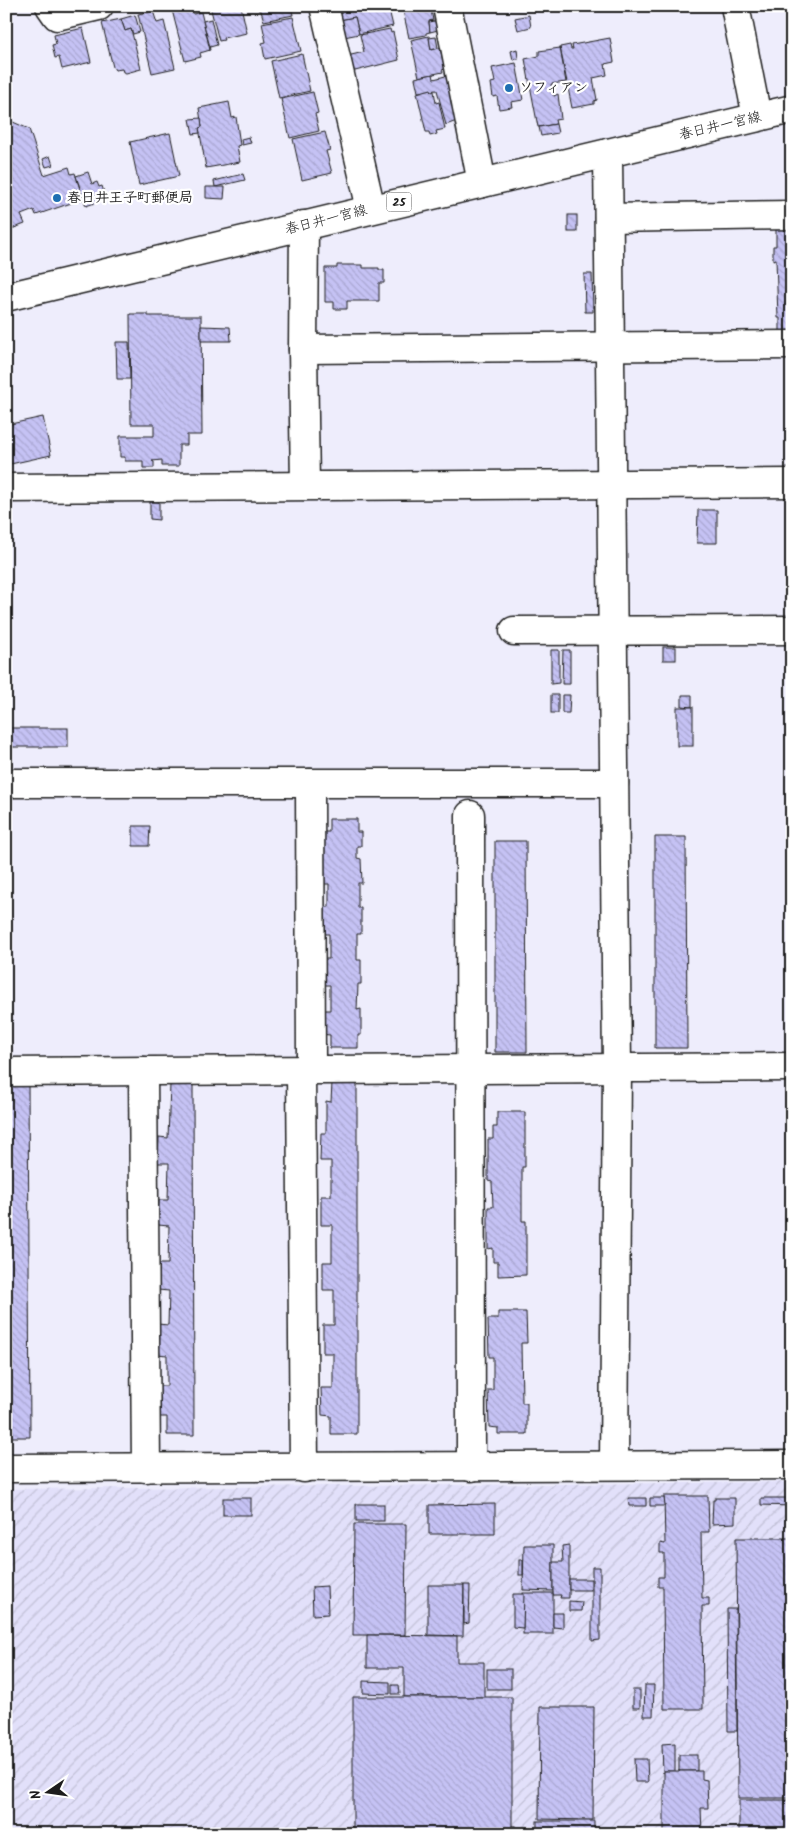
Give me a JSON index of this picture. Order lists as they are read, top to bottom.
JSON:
{
  "streets": {
    "street": ["春日井一宮線", "25"]
  },
  "places": ["ソフィアン", "春日井王子町郵便局"],
  "north": "left"
}
